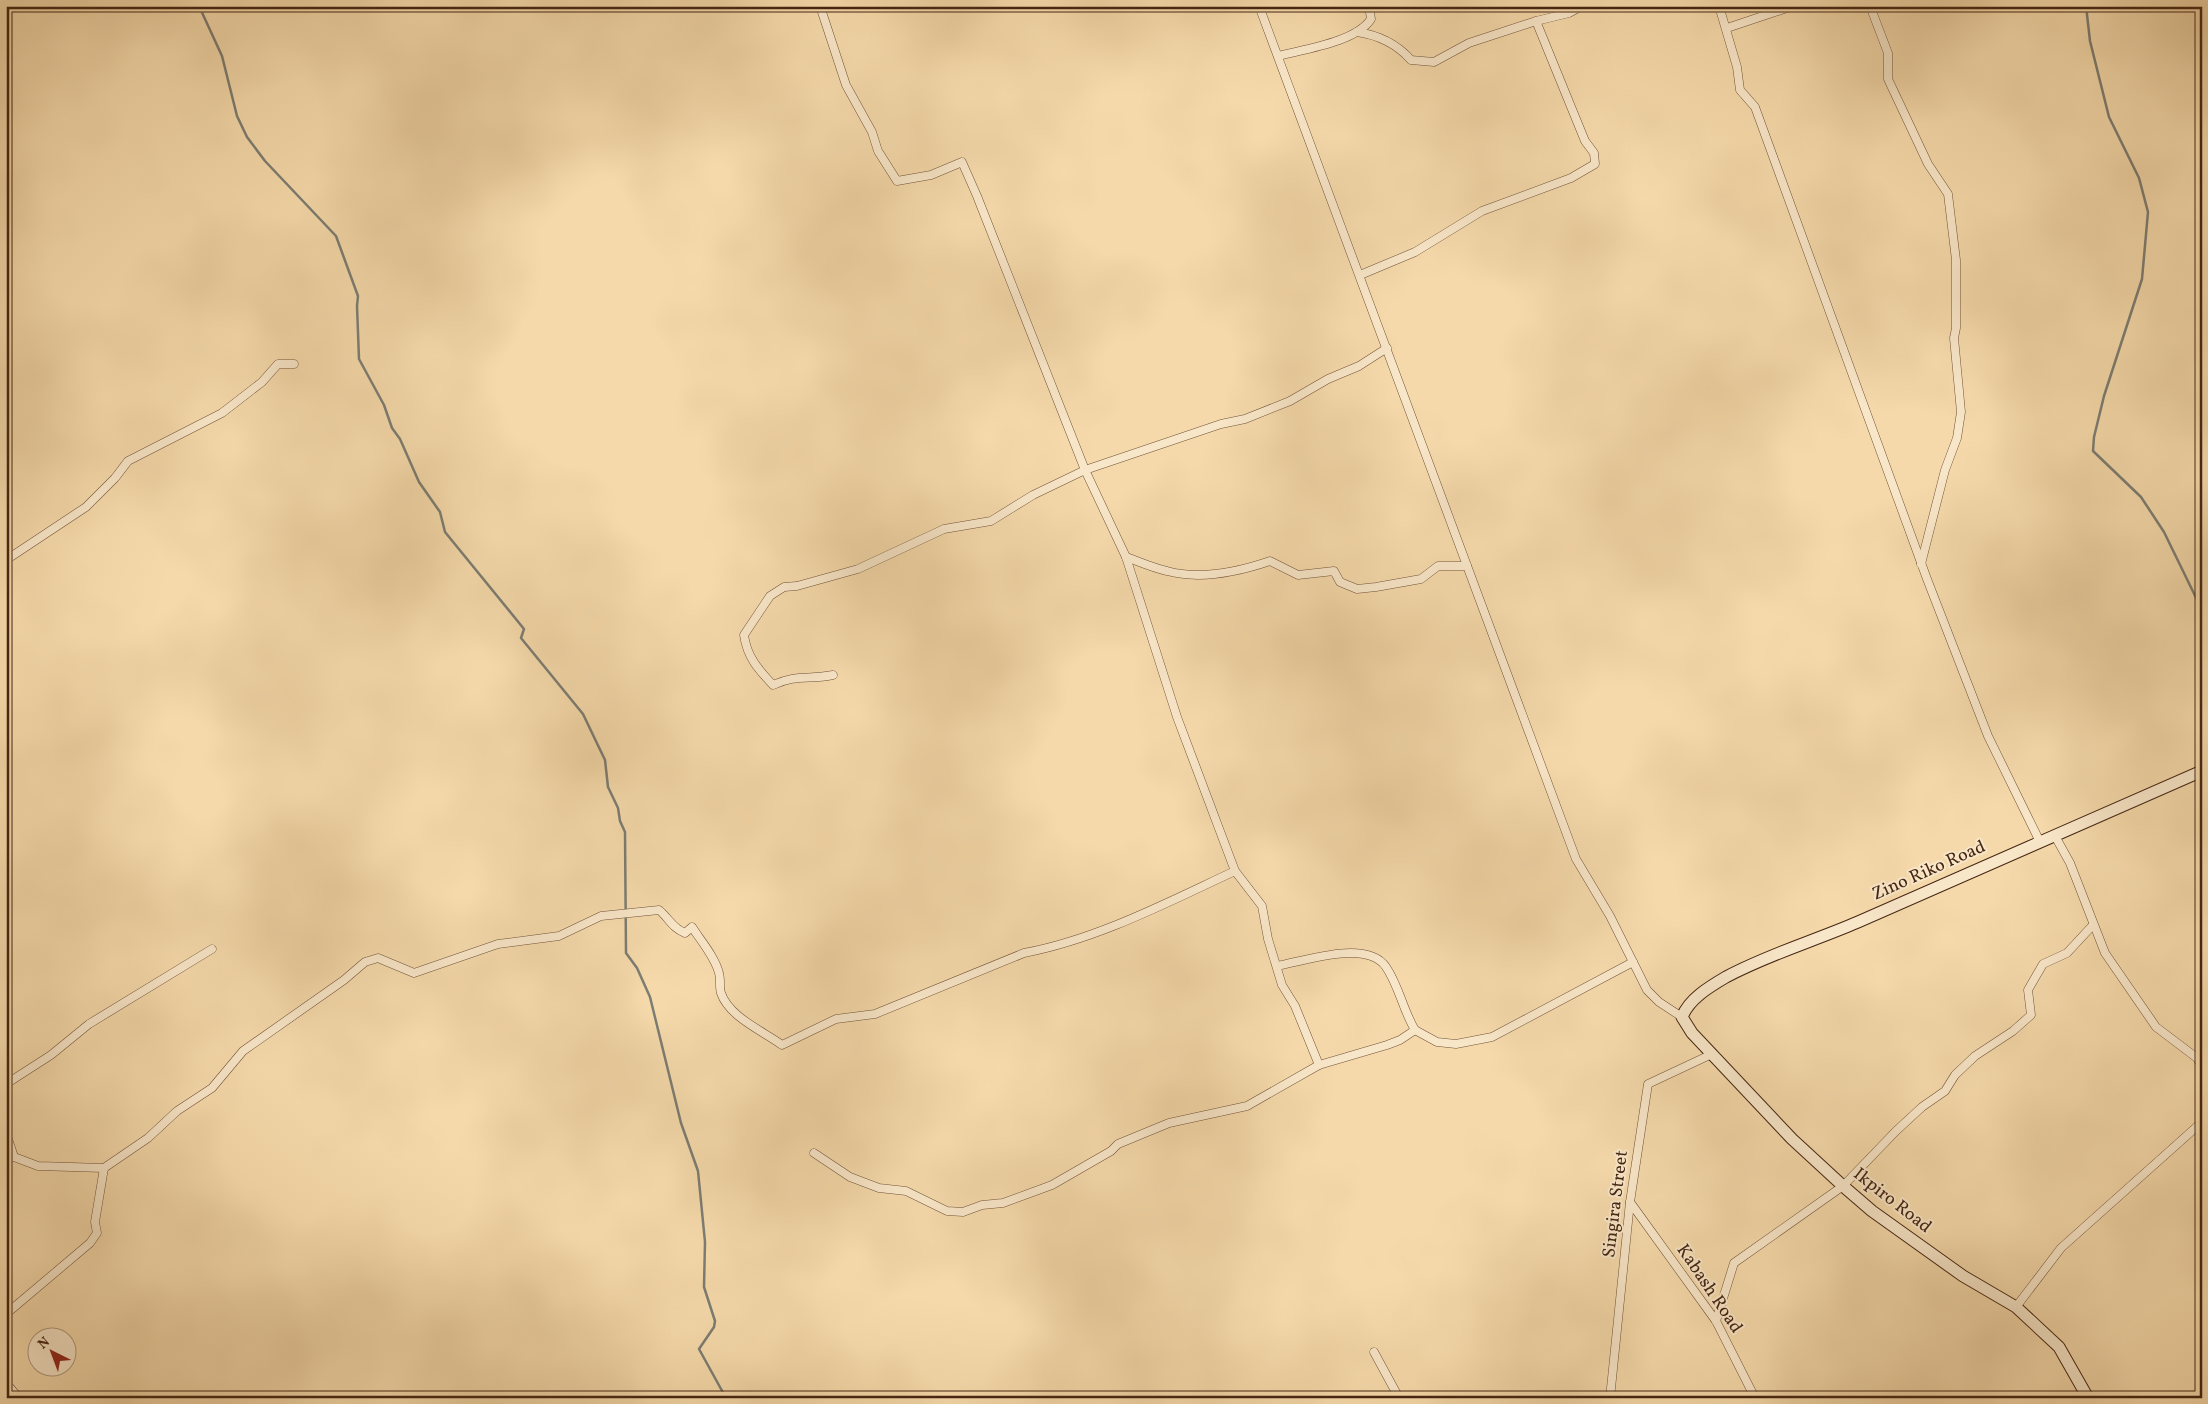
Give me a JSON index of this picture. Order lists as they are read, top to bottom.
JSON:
{
  "streets": {
    "street": [
      "Zino Riko Road",
      "Ikpiro Road",
      "Singira Street",
      "Kabash Road"
    ]
  },
  "crossings": [
    ["Zino Riko Road", "Ikpiro Road"],
    ["Ikpiro Road", "Singira Street"],
    ["Singira Street", "Kabash Road"]
  ],
  "north": "top left"
}
